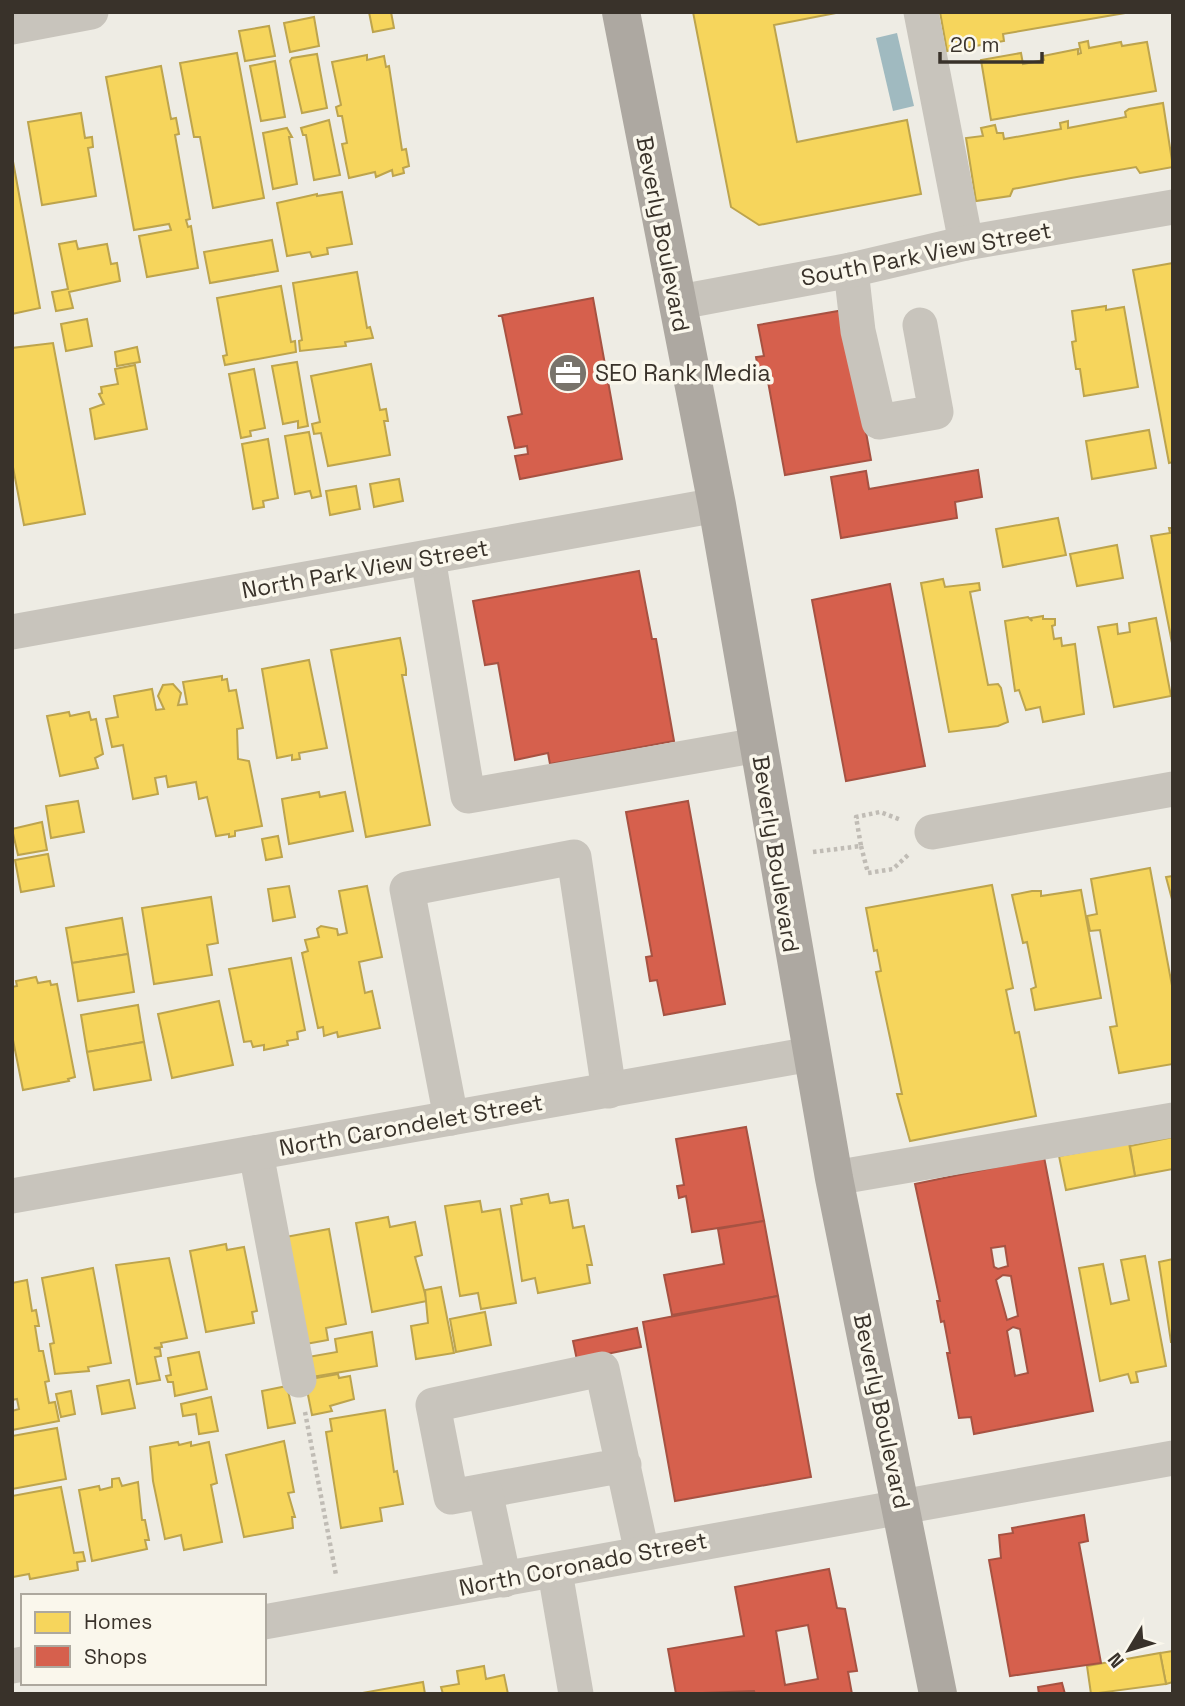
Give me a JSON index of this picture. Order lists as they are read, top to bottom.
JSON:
{
  "streets": {
    "main road": ["Beverly Boulevard"],
    "street": [
      "South Park View Street",
      "North Park View Street",
      "North Carondelet Street",
      "North Coronado Street"
    ]
  },
  "crossings": [
    ["Beverly Boulevard", "South Park View Street"],
    ["Beverly Boulevard", "North Park View Street"],
    ["Beverly Boulevard", "North Carondelet Street"],
    ["Beverly Boulevard", "North Coronado Street"]
  ],
  "places": {
    "office": ["SEO Rank Media"]
  },
  "legend": ["Homes", "Shops"],
  "scale_bar": "20 m",
  "north": "bottom left"
}
